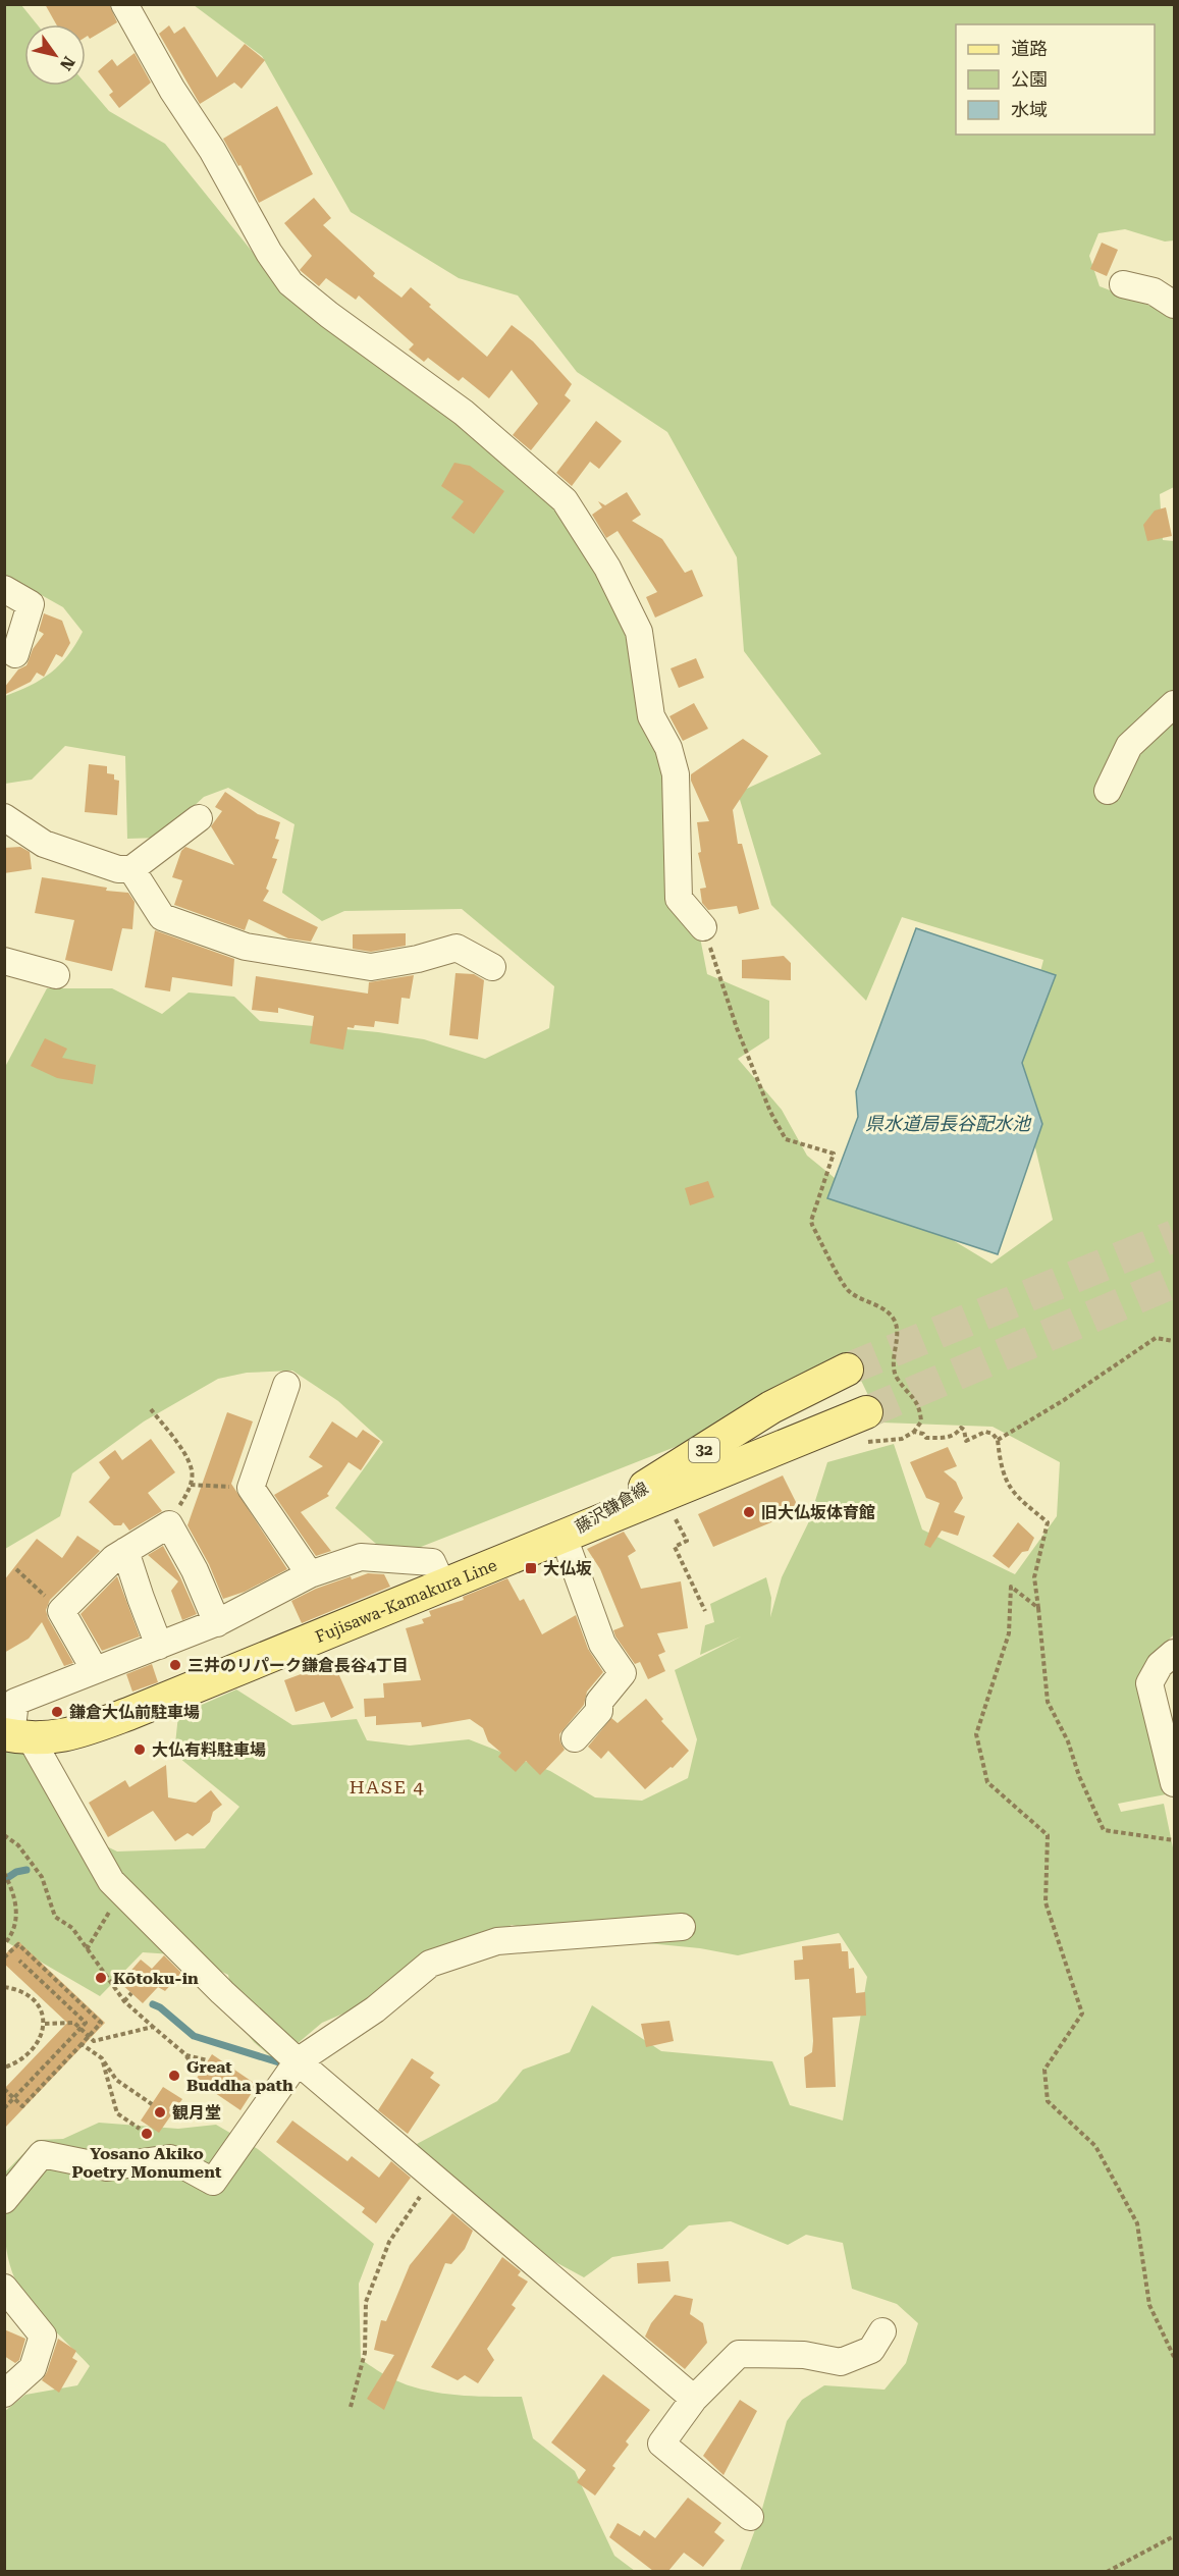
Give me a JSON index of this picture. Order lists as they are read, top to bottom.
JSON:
{
  "streets": {
    "main road": ["32", "藤沢鎌倉線", "Fujisawa-Kamakura Line"]
  },
  "crossings": [
    ["藤沢鎌倉線", "Fujisawa-Kamakura Line"]
  ],
  "districts": ["HASE 4"],
  "water": ["県水道局長谷配水池"],
  "places": {
    "other": [
      "旧大仏坂体育館",
      "三井のリパーク鎌倉長谷4丁目",
      "鎌倉大仏前駐車場",
      "大仏有料駐車場",
      "Kōtoku-in",
      "Great Buddha path",
      "観月堂",
      "Yosano Akiko Poetry Monument"
    ],
    "transit": ["大仏坂"]
  },
  "legend": ["道路", "公園", "水域"],
  "north": "bottom right"
}
